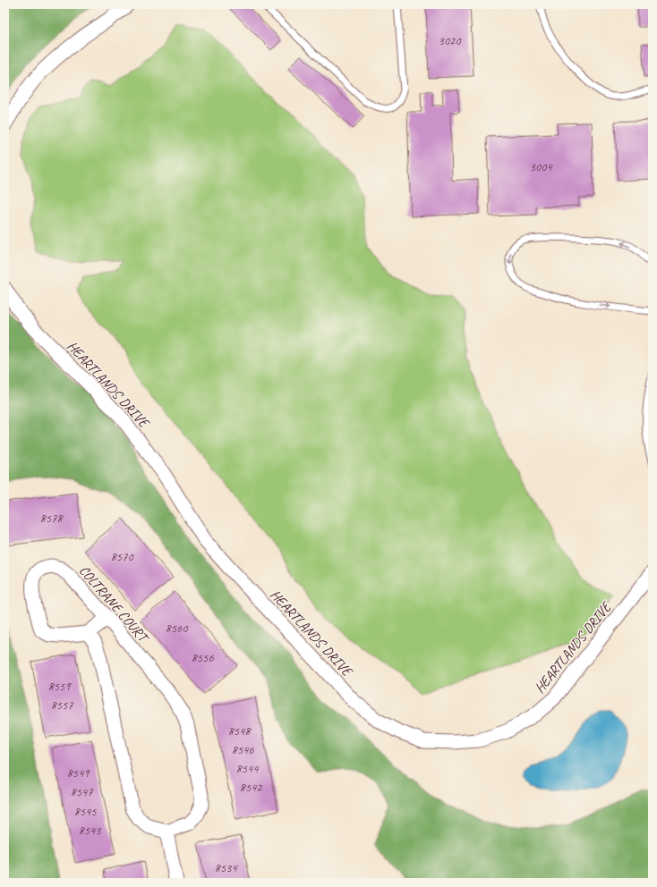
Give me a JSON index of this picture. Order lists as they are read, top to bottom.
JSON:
{
  "streets": {
    "street": ["HEARTLANDS DRIVE", "COLTRANE COURT"]
  },
  "house_numbers": [
    "3020",
    "3004",
    "8578",
    "8570",
    "8560",
    "8556",
    "8559",
    "8557",
    "8548",
    "8546",
    "8544",
    "8549",
    "8542",
    "8547",
    "8545",
    "8543",
    "8534"
  ]
}
